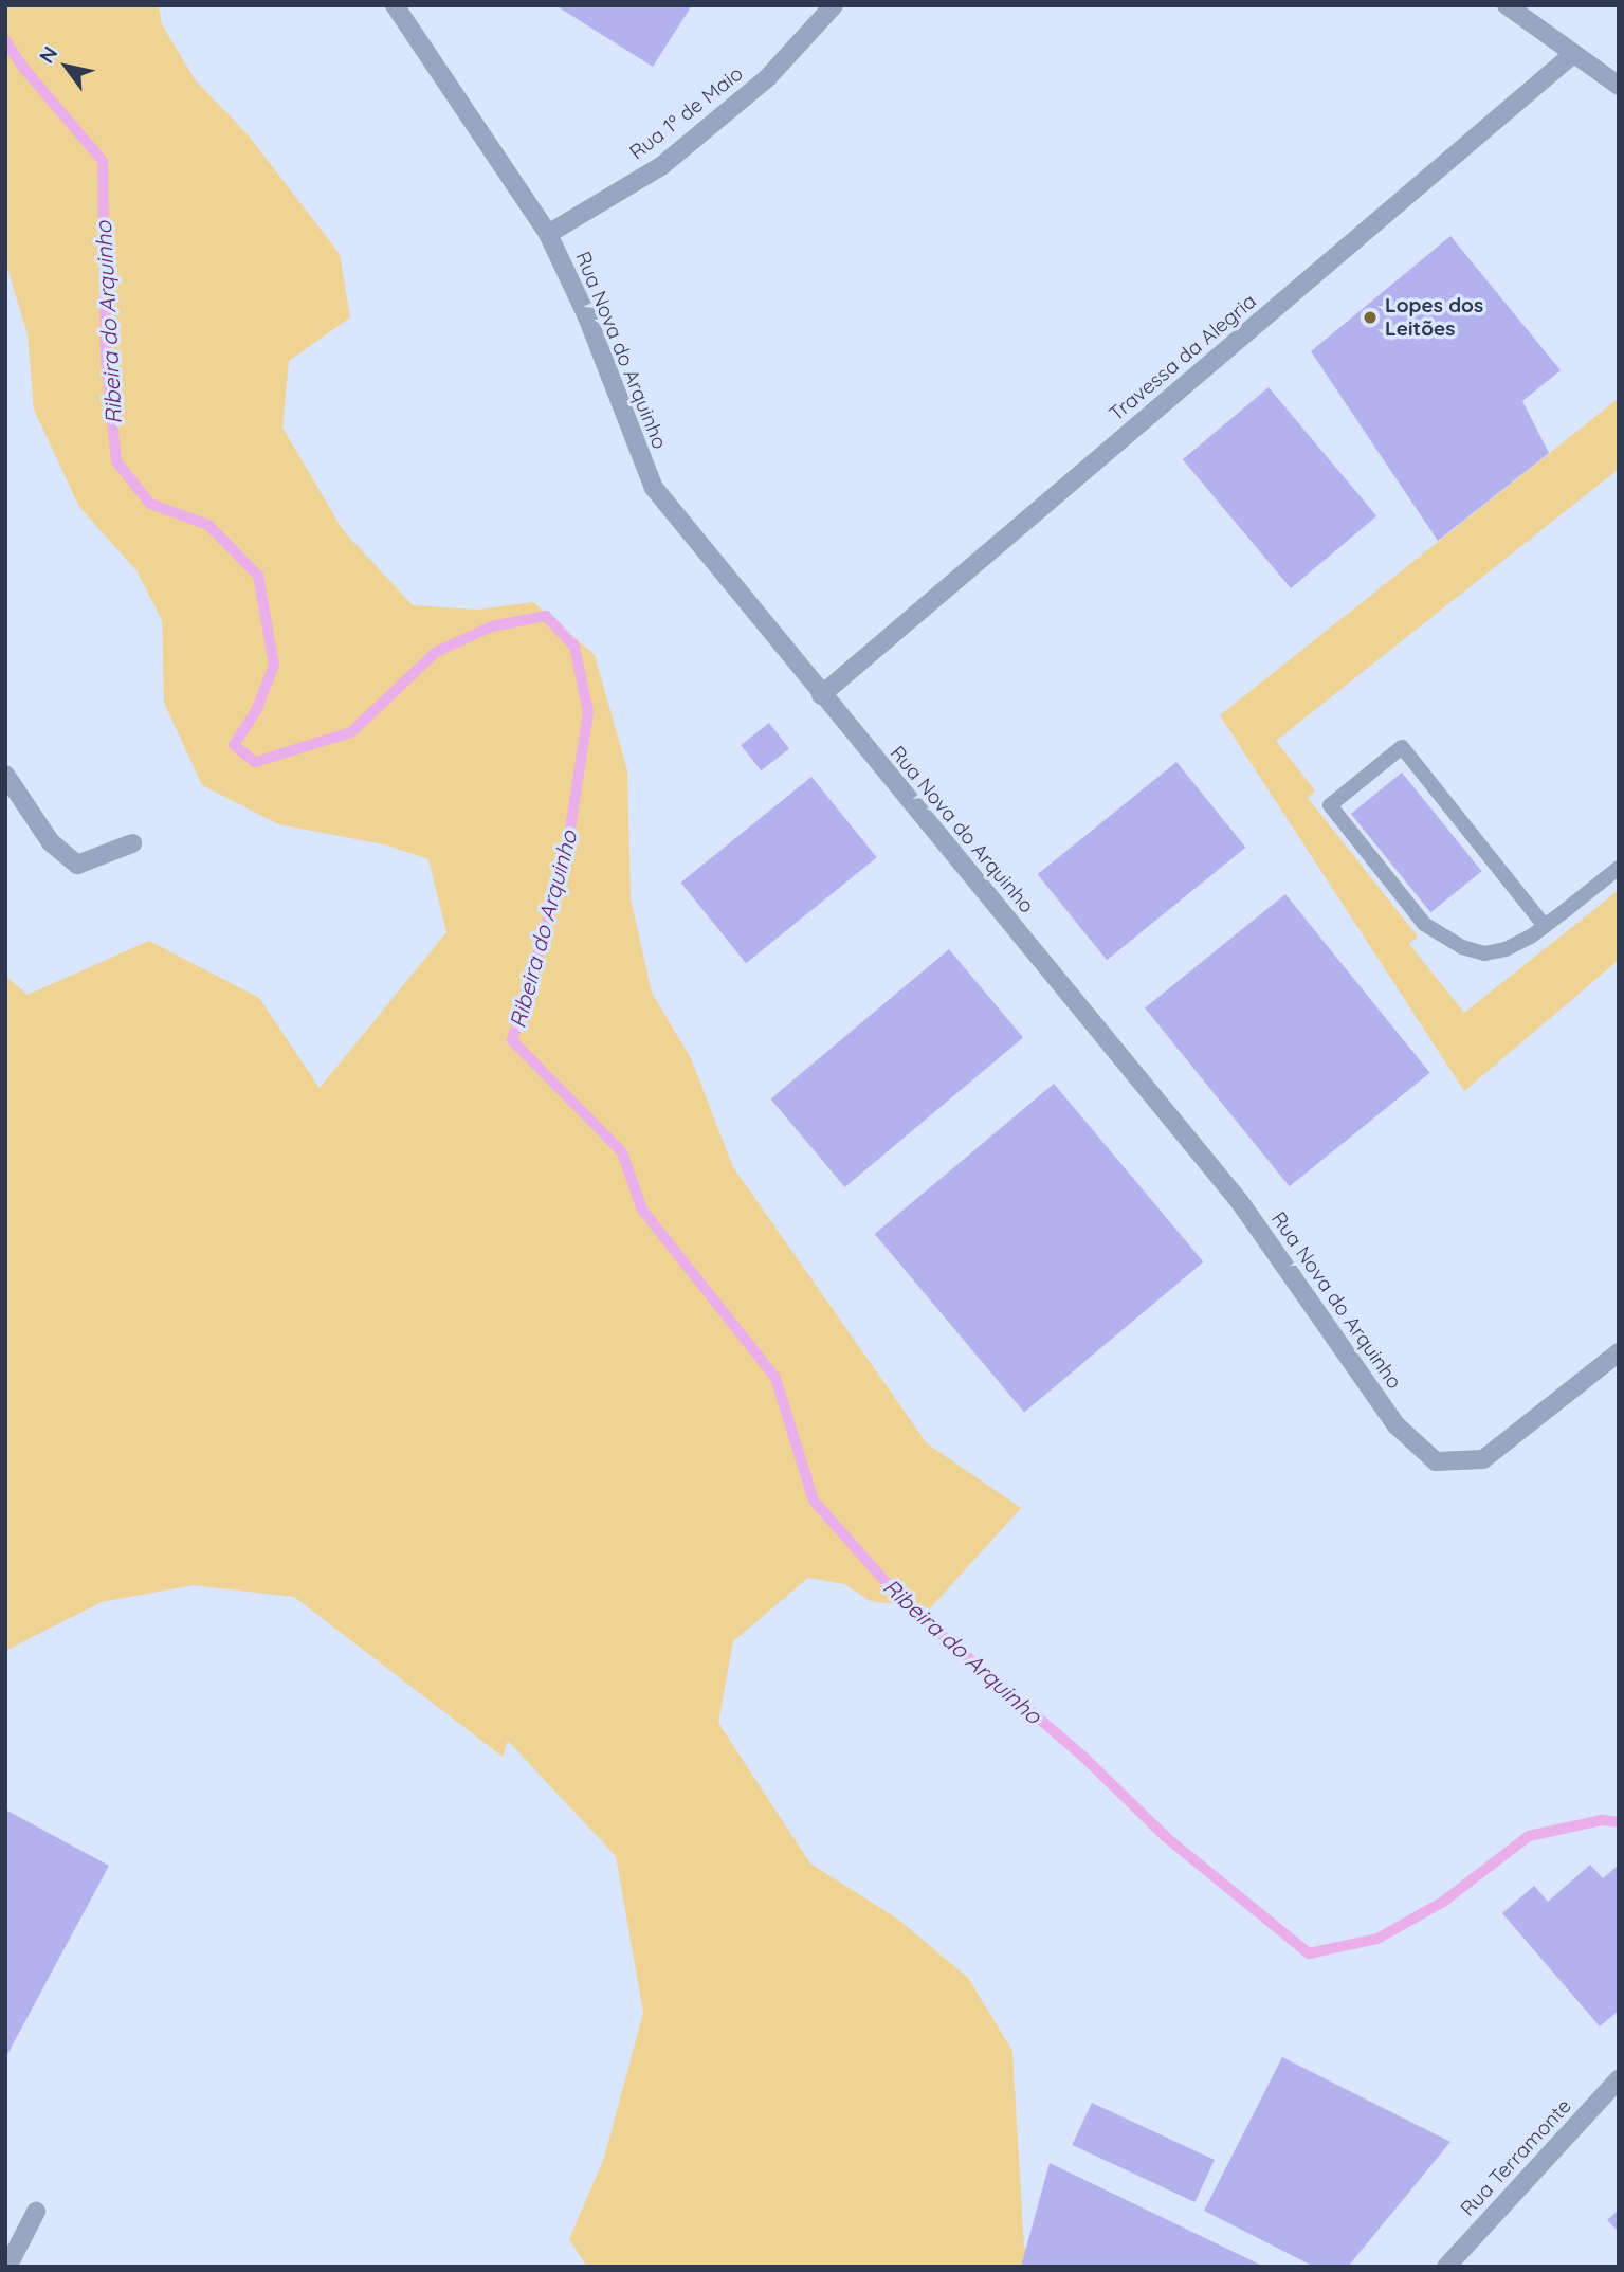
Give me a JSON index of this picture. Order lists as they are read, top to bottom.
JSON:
{
  "streets": {
    "street": [
      "Rua 1º de Maio",
      "Rua Nova do Arquinho",
      "Travessa da Alegria",
      "Rua Terramonte"
    ]
  },
  "crossings": [
    ["Rua 1º de Maio", "Rua Nova do Arquinho"],
    ["Rua Nova do Arquinho", "Travessa da Alegria"]
  ],
  "water": ["Ribeira do Arquinho"],
  "places": ["Lopes dos Leitões"],
  "north": "top left"
}
